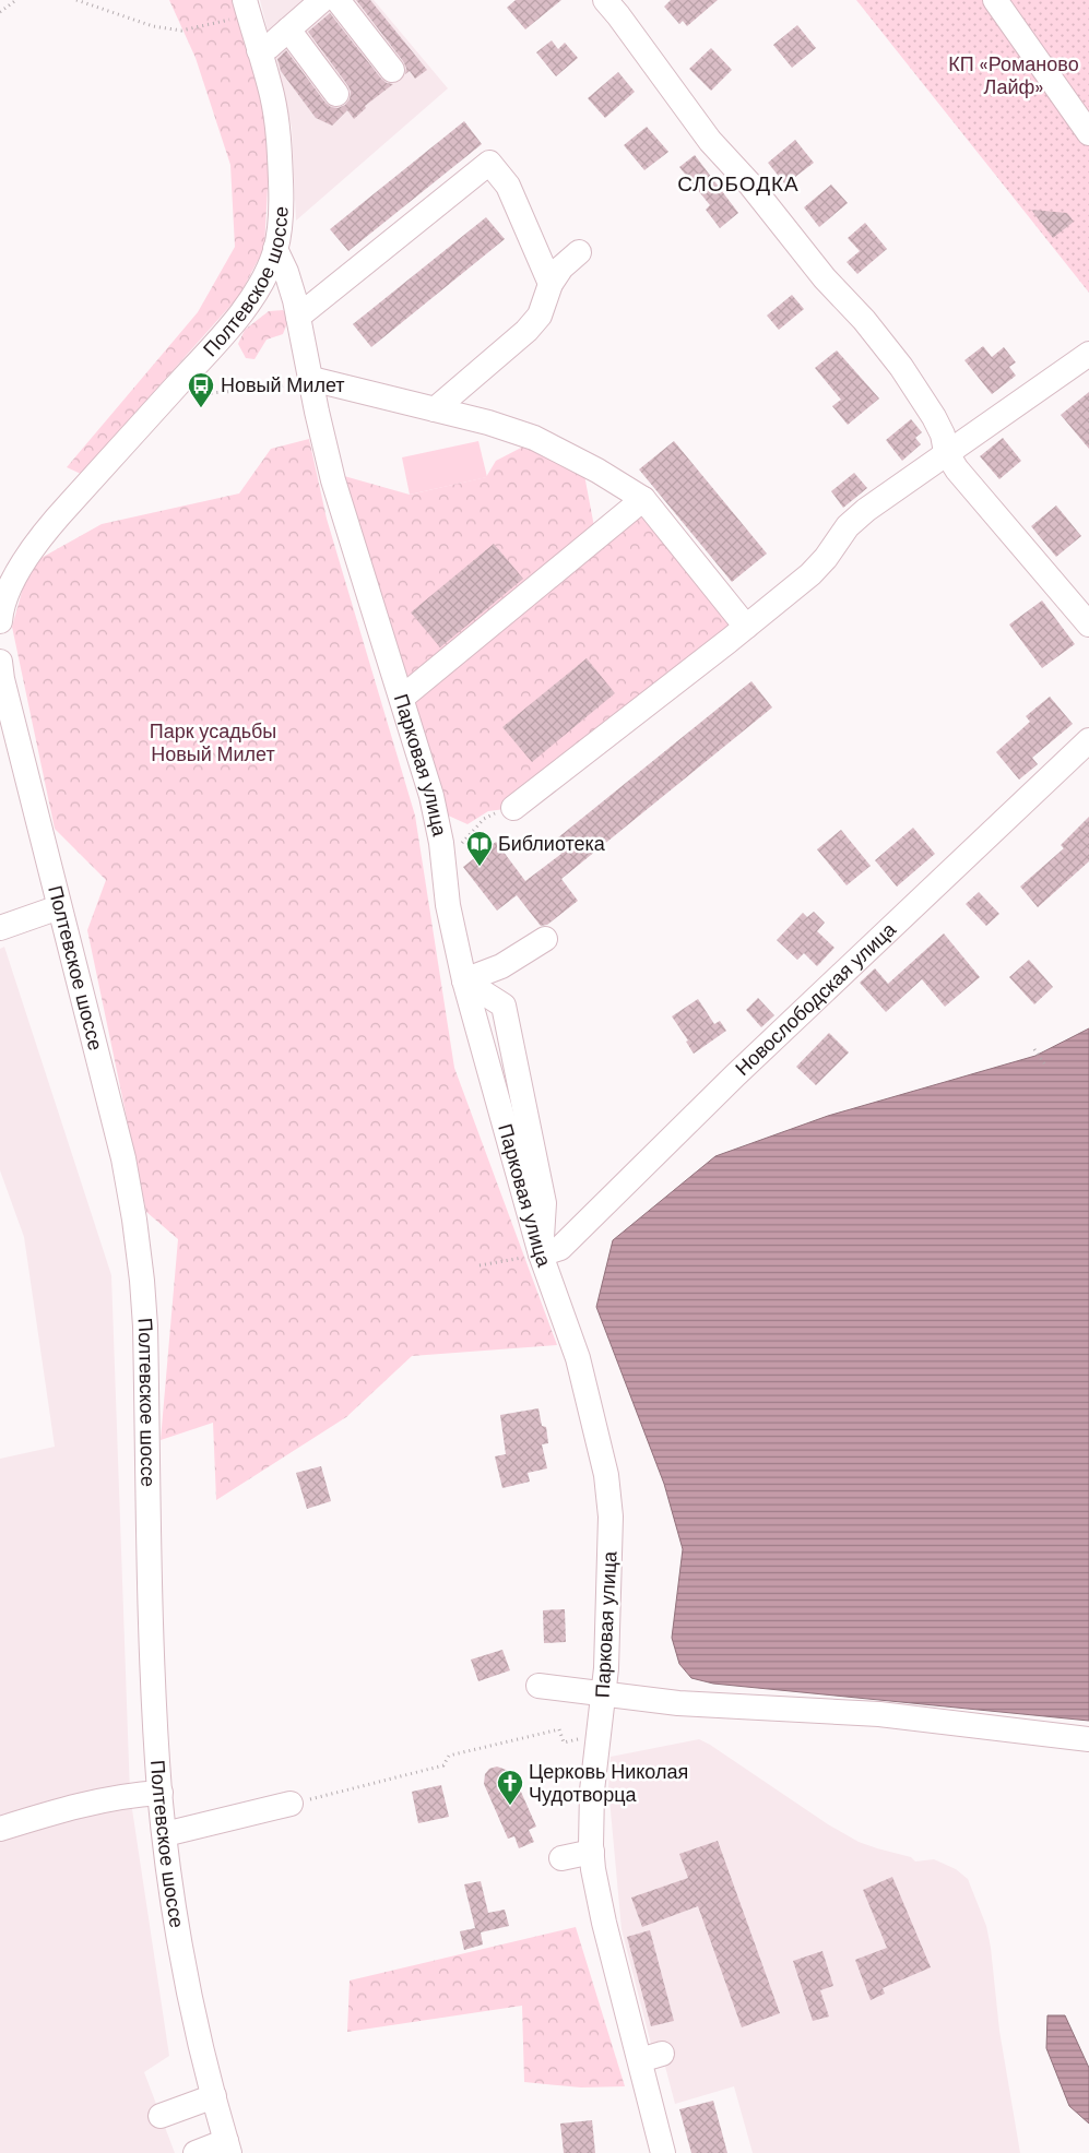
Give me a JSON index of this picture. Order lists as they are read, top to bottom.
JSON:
{
  "streets": {
    "street": ["Полтевское шоссе", "Парковая улица", "Новослободская улица"]
  },
  "crossings": [
    ["Полтевское шоссе", "Парковая улица"],
    ["Парковая улица", "Новослободская улица"]
  ],
  "districts": ["СЛОБОДКА"],
  "parks": ["КП «Романово Лайф»", "Парк усадьбы Новый Милет"],
  "places": {
    "bus stop": ["Новый Милет"],
    "library": ["Библиотека"],
    "church": ["Церковь Николая Чудотворца"]
  }
}
